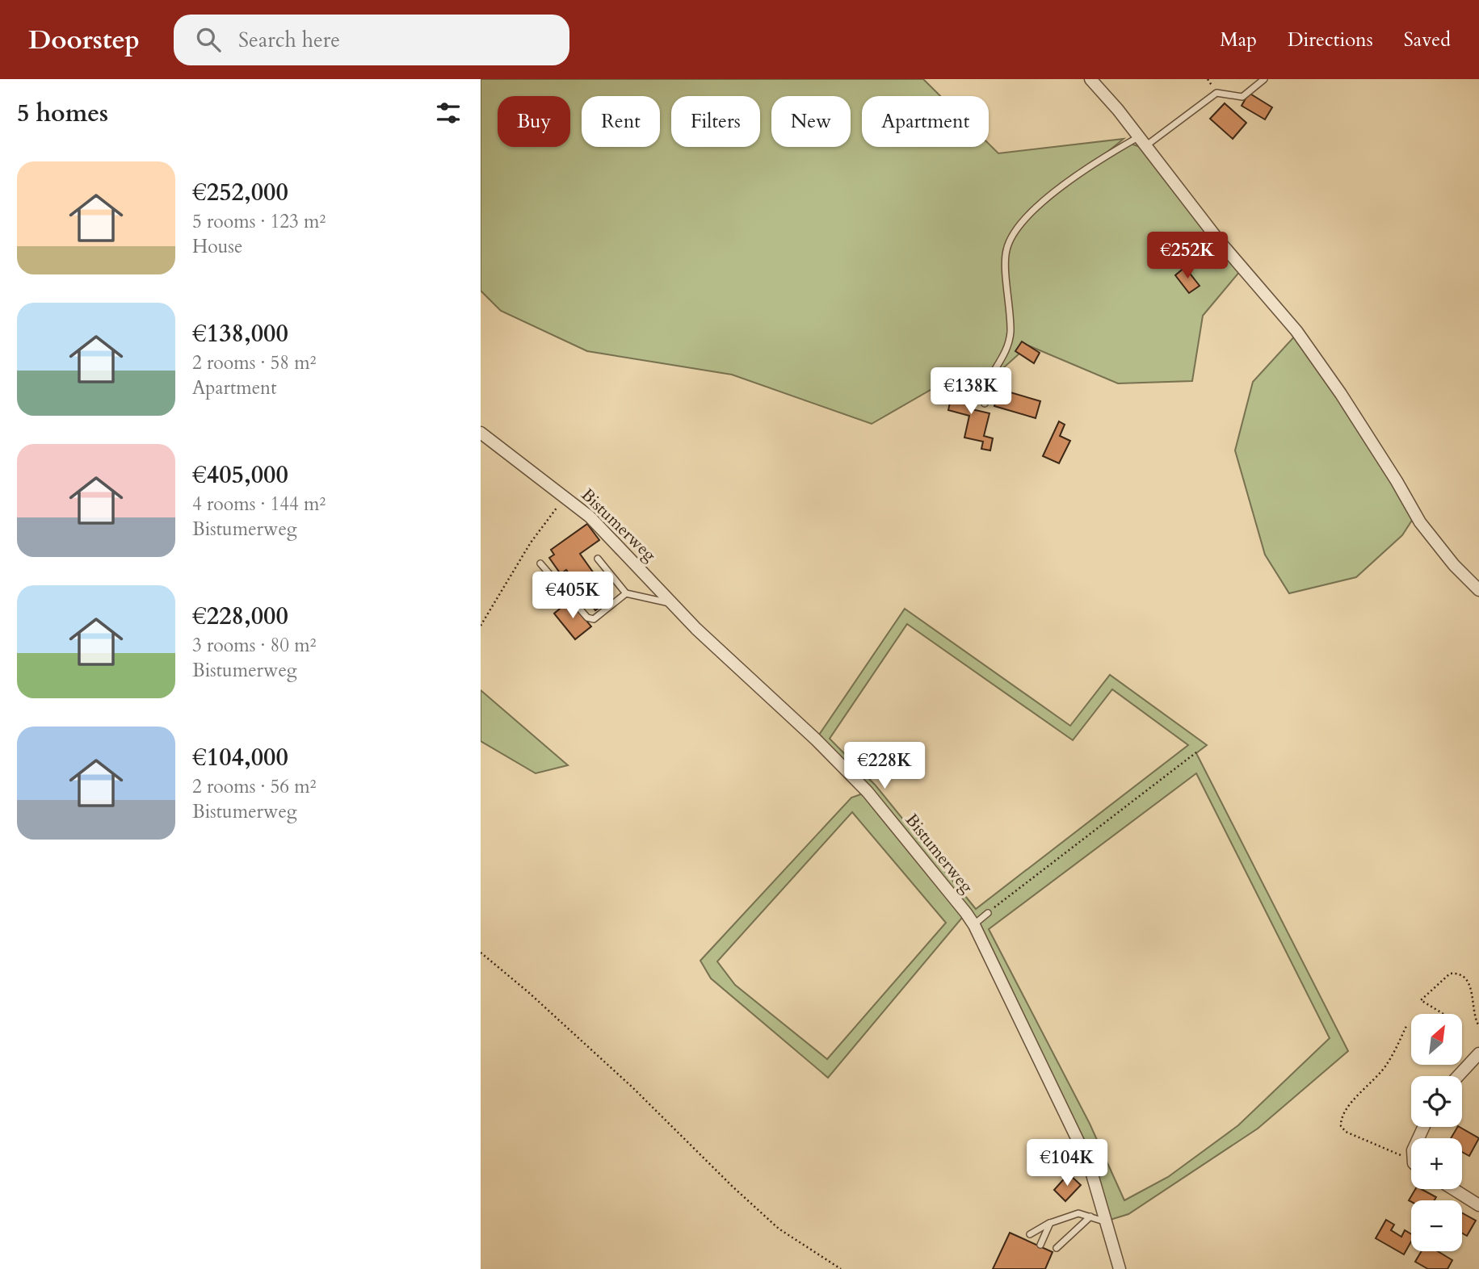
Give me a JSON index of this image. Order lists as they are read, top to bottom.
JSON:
{
  "streets": {
    "street": ["Bistumerweg"]
  },
  "north": "top right",
  "page": {
    "header": "Doorstep",
    "search": "Search here",
    "nav": ["Map", "Directions", "Saved"],
    "heading": "5 homes",
    "chip": [
      "Buy",
      "Rent",
      "Filters",
      "New",
      "Apartment"
    ],
    "list": [
      {
        "name": "€252,000",
        "note": "5 rooms · 123 m² · House"
      },
      {
        "name": "€138,000",
        "note": "2 rooms · 58 m² · Apartment"
      },
      {
        "name": "€405,000",
        "note": "4 rooms · 144 m² · Bistumerweg"
      },
      {
        "name": "€228,000",
        "note": "3 rooms · 80 m² · Bistumerweg"
      },
      {
        "name": "€104,000",
        "note": "2 rooms · 56 m² · Bistumerweg"
      }
    ],
    "price": [
      "€252K",
      "€138K",
      "€405K",
      "€228K",
      "€104K"
    ],
    "map_buttons": ["+", "−"]
  }
}
